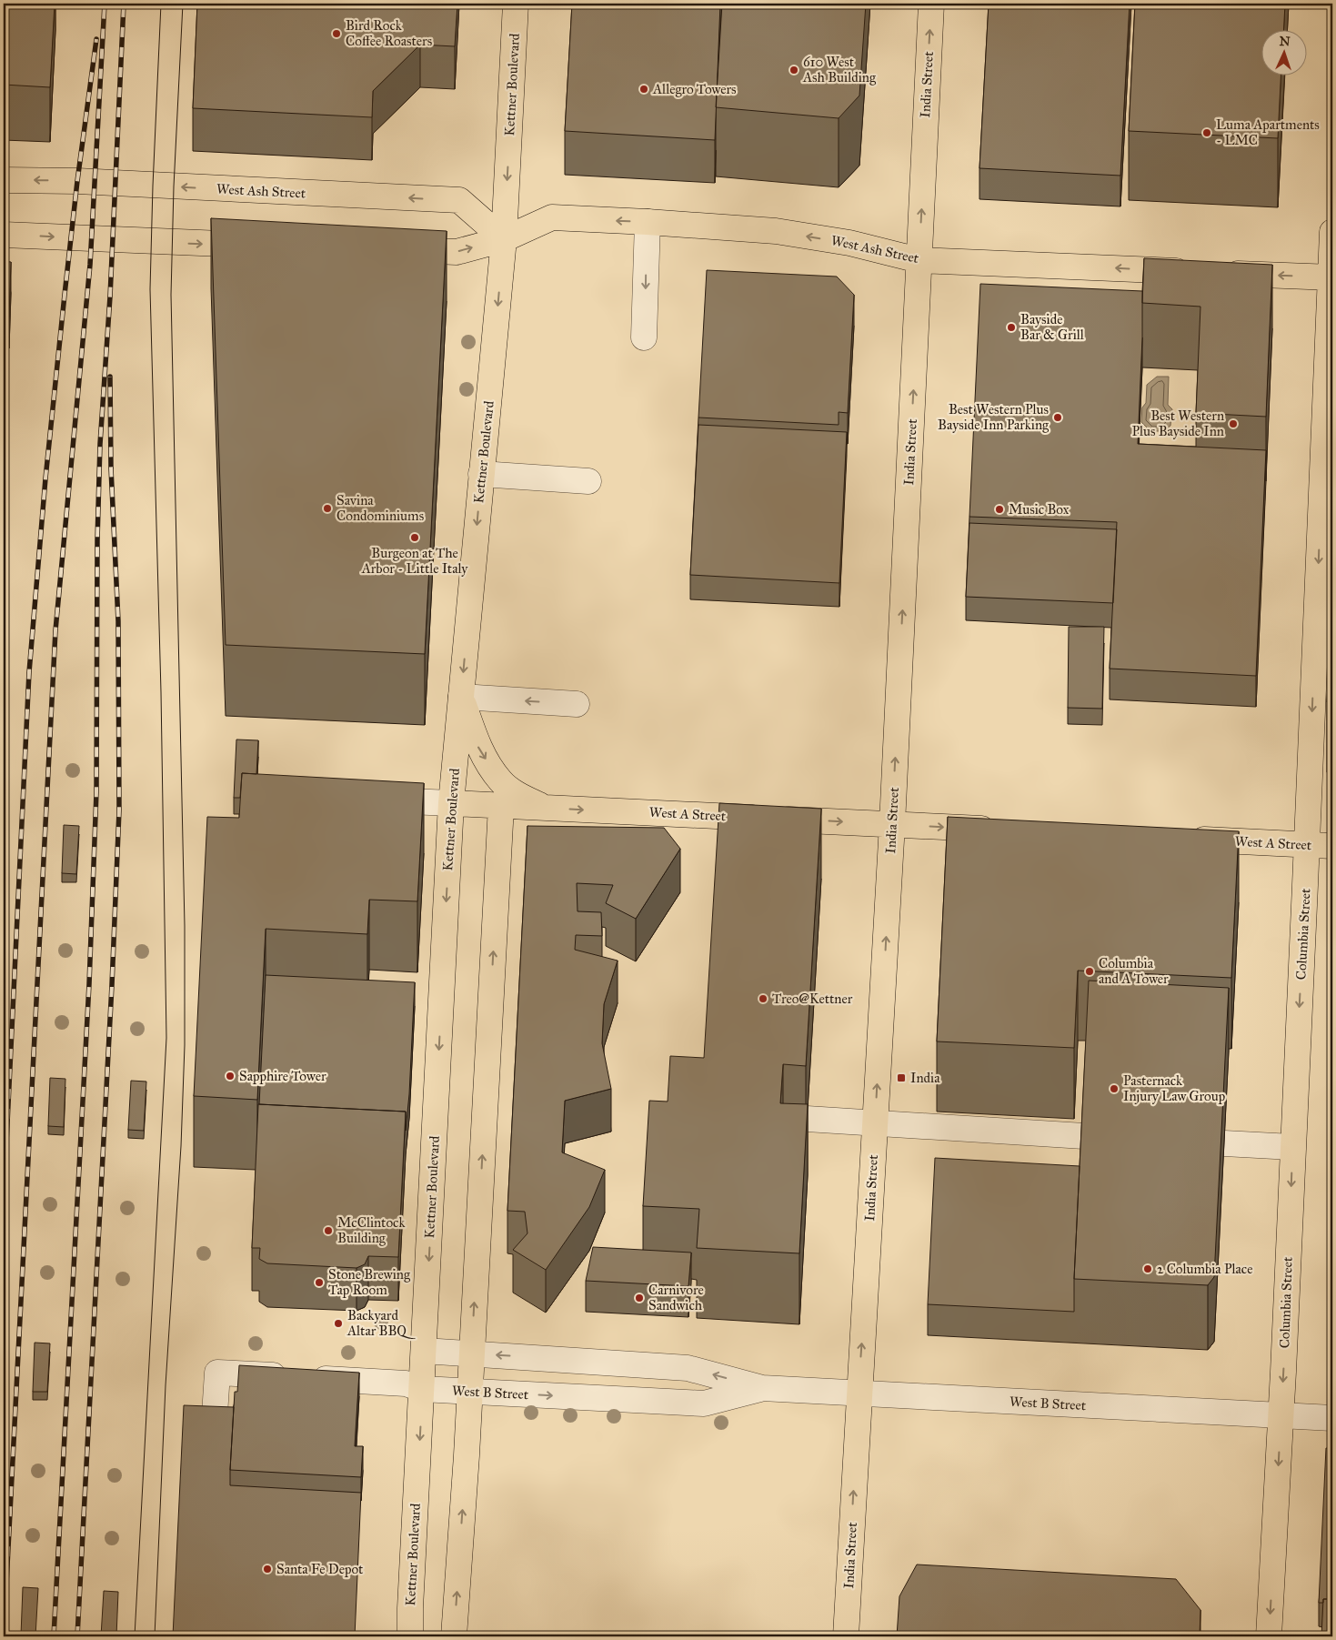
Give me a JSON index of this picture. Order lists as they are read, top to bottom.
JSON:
{
  "streets": {
    "main road": [
      "Kettner Boulevard",
      "India Street",
      "West Ash Street",
      "West A Street",
      "Columbia Street"
    ],
    "street": ["West B Street"]
  },
  "crossings": [
    ["Kettner Boulevard", "West Ash Street"],
    ["Kettner Boulevard", "West A Street"],
    ["Kettner Boulevard", "West B Street"],
    ["India Street", "West Ash Street"],
    ["India Street", "West A Street"],
    ["India Street", "West B Street"],
    ["West Ash Street", "Columbia Street"],
    ["West A Street", "Columbia Street"],
    ["Columbia Street", "West B Street"]
  ],
  "one_way": [
    "India Street",
    "West Ash Street",
    "West A Street",
    "Columbia Street"
  ],
  "places": {
    "other": [
      "Bird Rock Coffee Roasters",
      "610 West Ash Building",
      "Allegro Towers",
      "Luma Apartments - LMC",
      "Bayside Bar & Grill",
      "Best Western Plus Bayside Inn Parking",
      "Best Western Plus Bayside Inn",
      "Savina Condominiums",
      "Music Box",
      "Burgeon at The Arbor - Little Italy",
      "Columbia and A Tower",
      "Treo@Kettner",
      "Sapphire Tower",
      "Pasternack Injury Law Group",
      "McClintock Building",
      "2 Columbia Place",
      "Stone Brewing Tap Room",
      "Carnivore Sandwich",
      "Backyard Altar BBQ",
      "Santa Fe Depot"
    ],
    "transit": ["India"]
  },
  "north": "top"
}
